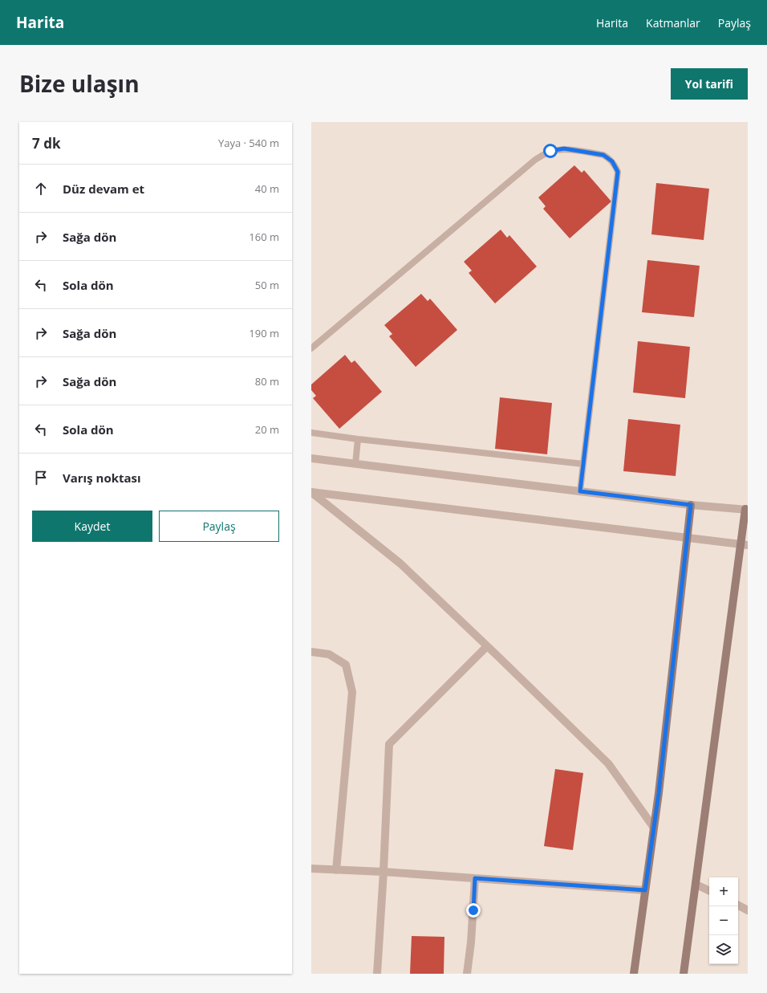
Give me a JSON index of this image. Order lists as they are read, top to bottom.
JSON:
{
  "page": {
    "header": "Harita",
    "nav": ["Harita", "Katmanlar", "Paylaş"],
    "title": "Bize ulaşın",
    "buttons": [
      "Yol tarifi",
      ["Kaydet", "Paylaş"]
    ],
    "heading": ["7 dk", "Yaya · 540 m"],
    "list": [
      ["Düz devam et", "40 m"],
      ["Sağa dön", "160 m"],
      ["Sola dön", "50 m"],
      ["Sağa dön", "190 m"],
      ["Sağa dön", "80 m"],
      ["Sola dön", "20 m"],
      "Varış noktası"
    ],
    "map_buttons": ["+", "−"]
  }
}
